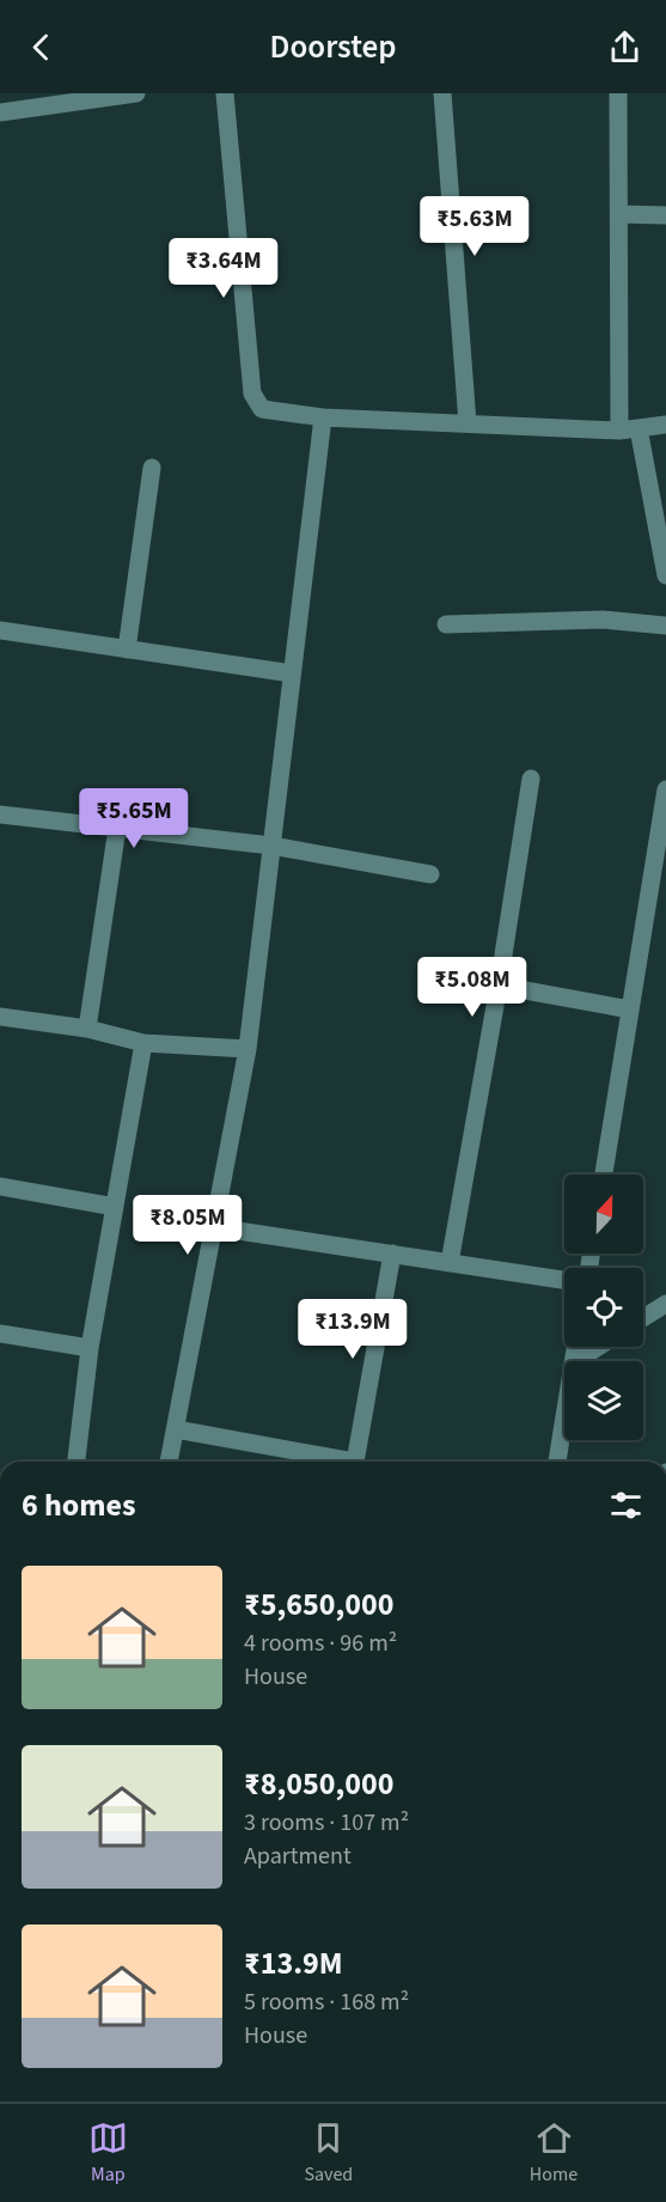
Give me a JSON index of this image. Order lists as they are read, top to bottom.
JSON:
{
  "north": "top",
  "page": {
    "header": "Doorstep",
    "price": [
      "₹5.63M",
      "₹3.64M",
      "₹5.65M",
      "₹5.08M",
      "₹8.05M",
      "₹13.9M"
    ],
    "heading": "6 homes",
    "list": [
      {
        "name": "₹5,650,000",
        "note": "4 rooms · 96 m² · House"
      },
      {
        "name": "₹8,050,000",
        "note": "3 rooms · 107 m² · Apartment"
      },
      {
        "name": "₹13.9M",
        "note": "5 rooms · 168 m² · House"
      }
    ],
    "tabs": ["Map", "Saved", "Home"]
  }
}
